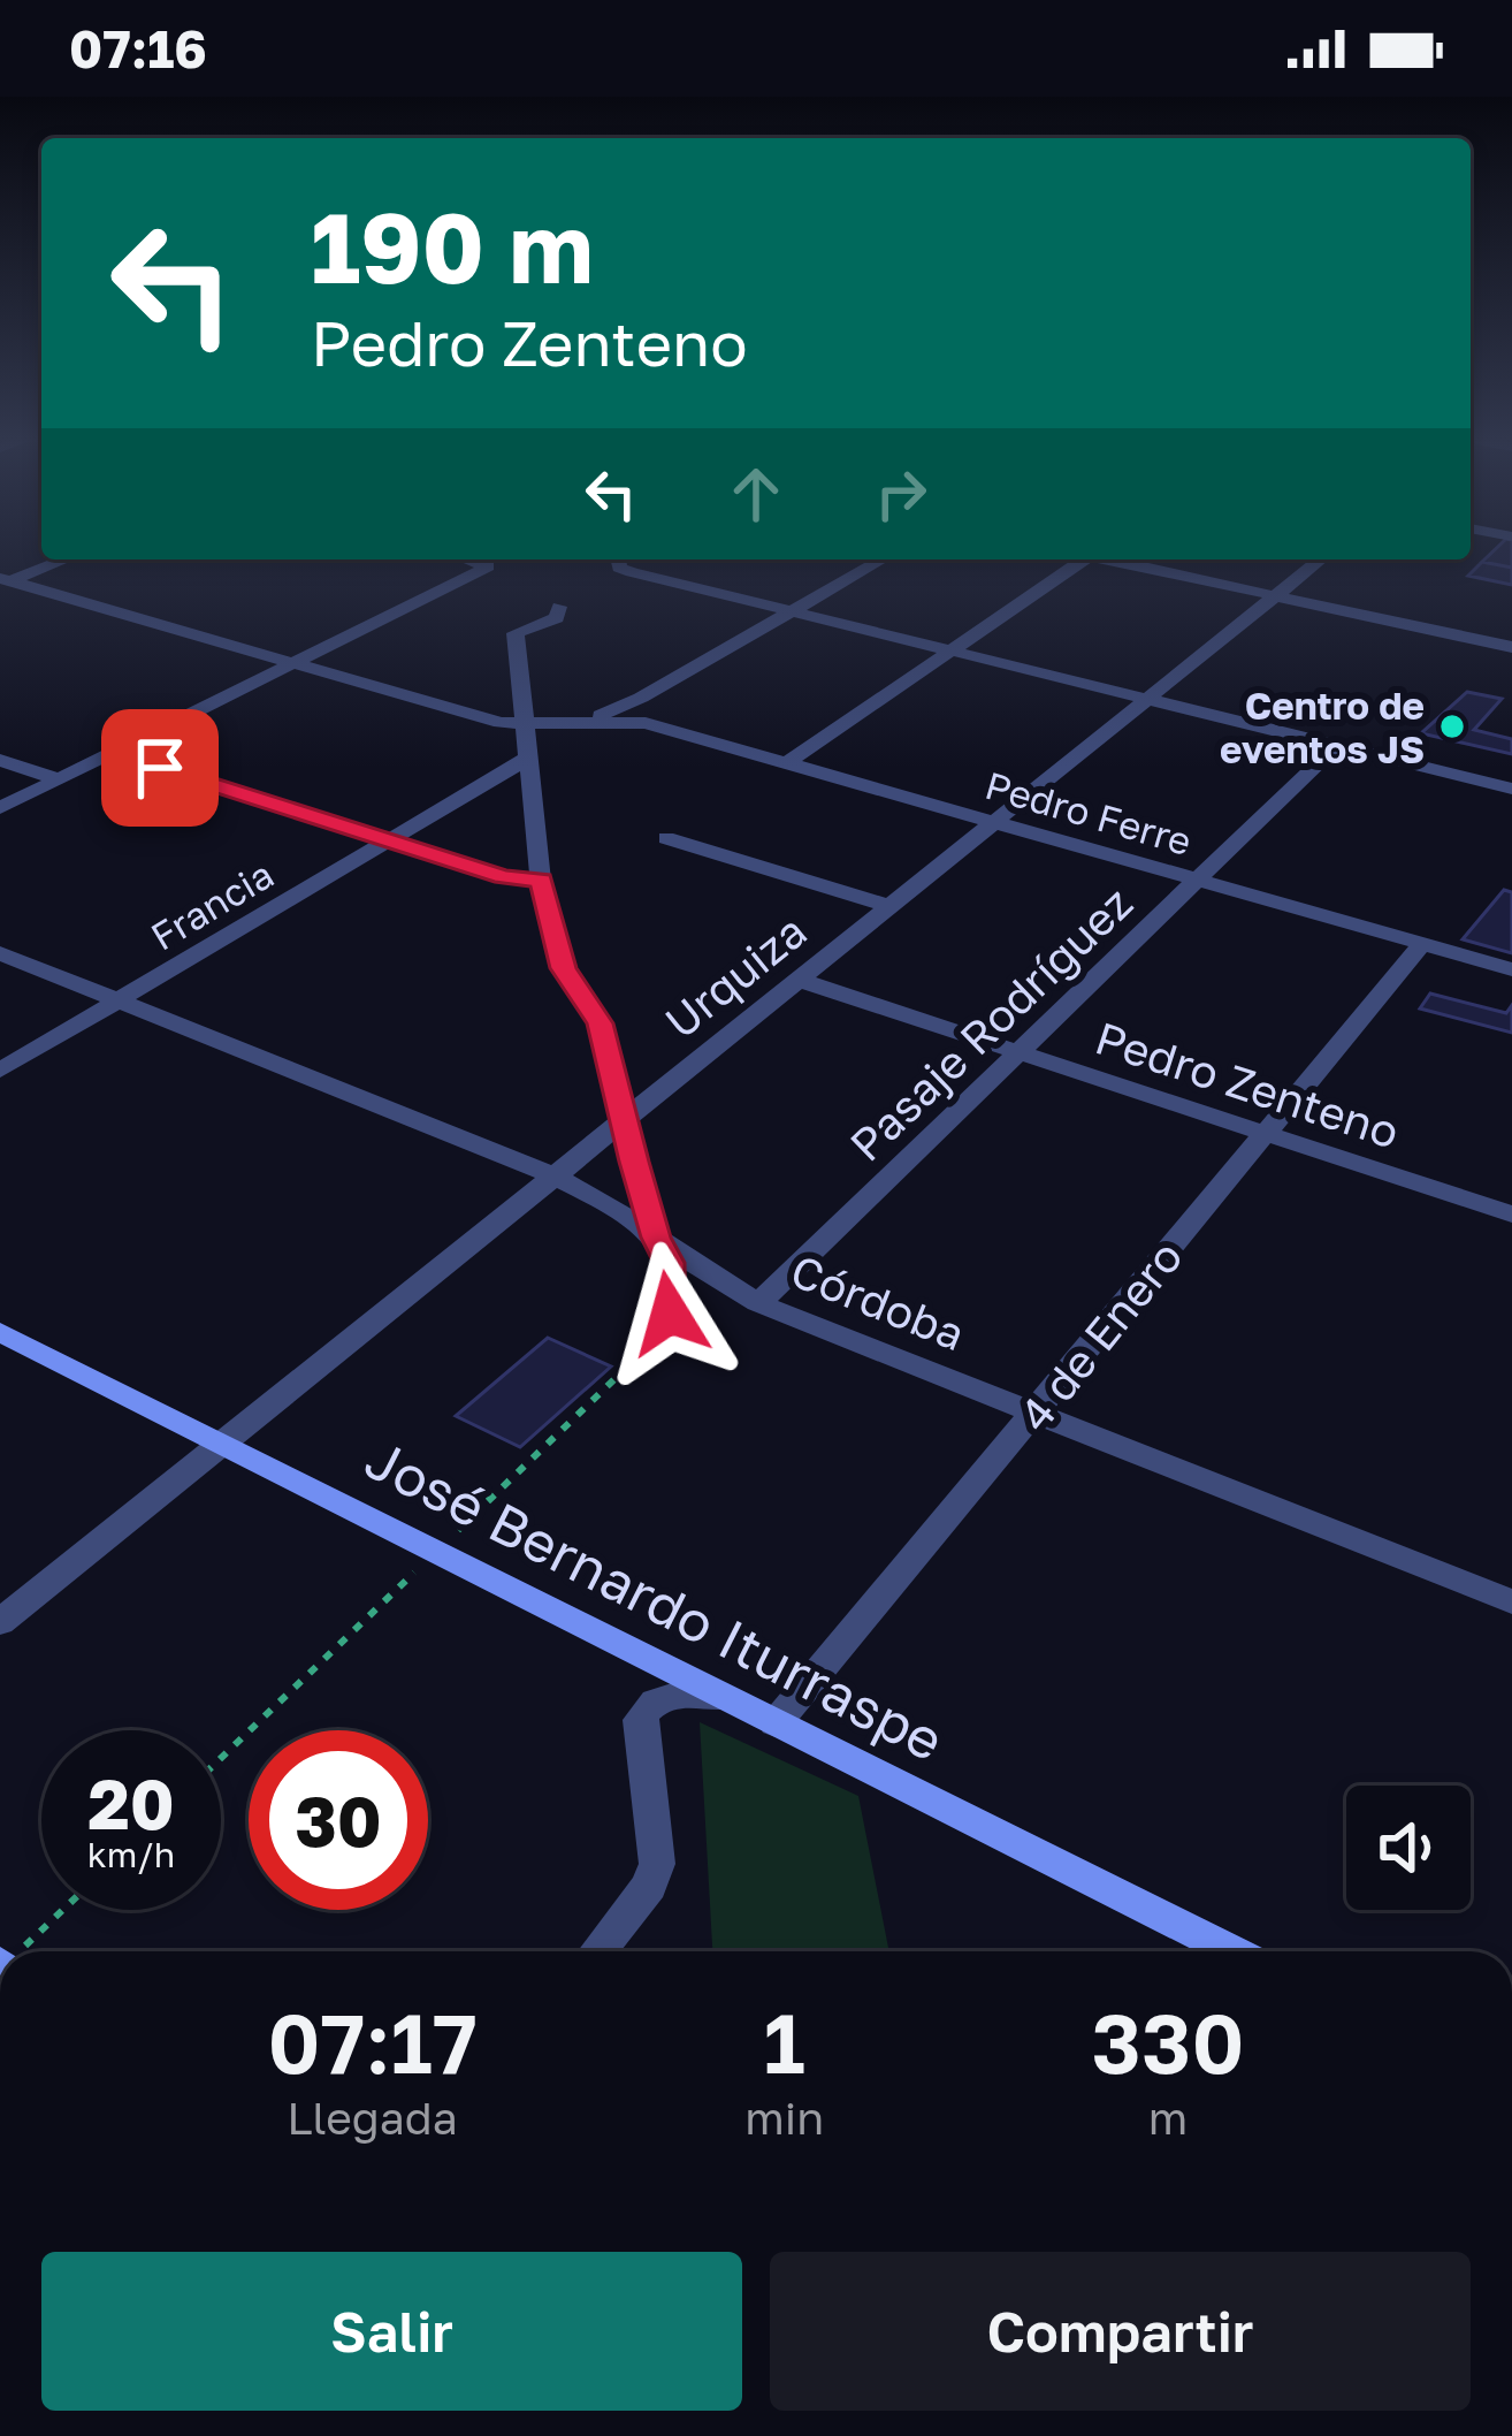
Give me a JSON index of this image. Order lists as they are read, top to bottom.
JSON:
{
  "streets": {
    "street": [
      "Pedro Ferre",
      "Francia",
      "Urquiza",
      "Pasaje Rodríguez",
      "Pedro Zenteno",
      "Córdoba",
      "4 de Enero",
      "José Bernardo Iturraspe"
    ]
  },
  "crossings": [
    ["Pedro Ferre", "Urquiza"],
    ["Pedro Ferre", "Pasaje Rodríguez"],
    ["Pedro Ferre", "4 de Enero"],
    ["Francia", "Córdoba"],
    ["Urquiza", "Pedro Zenteno"],
    ["Urquiza", "Córdoba"],
    ["Urquiza", "José Bernardo Iturraspe"],
    ["Pasaje Rodríguez", "Pedro Zenteno"],
    ["Pasaje Rodríguez", "Córdoba"],
    ["Pedro Zenteno", "4 de Enero"],
    ["Córdoba", "4 de Enero"],
    ["4 de Enero", "José Bernardo Iturraspe"]
  ],
  "places": ["Centro de eventos JS"],
  "page": {
    "status": "07:16",
    "turn": ["190 m", "Pedro Zenteno"],
    "speed": "20 km/h",
    "limit": "30",
    "eta": [
      "07:17",
      "Llegada",
      "1",
      "min",
      "330",
      "m"
    ],
    "buttons": ["Salir", "Compartir"]
  }
}
